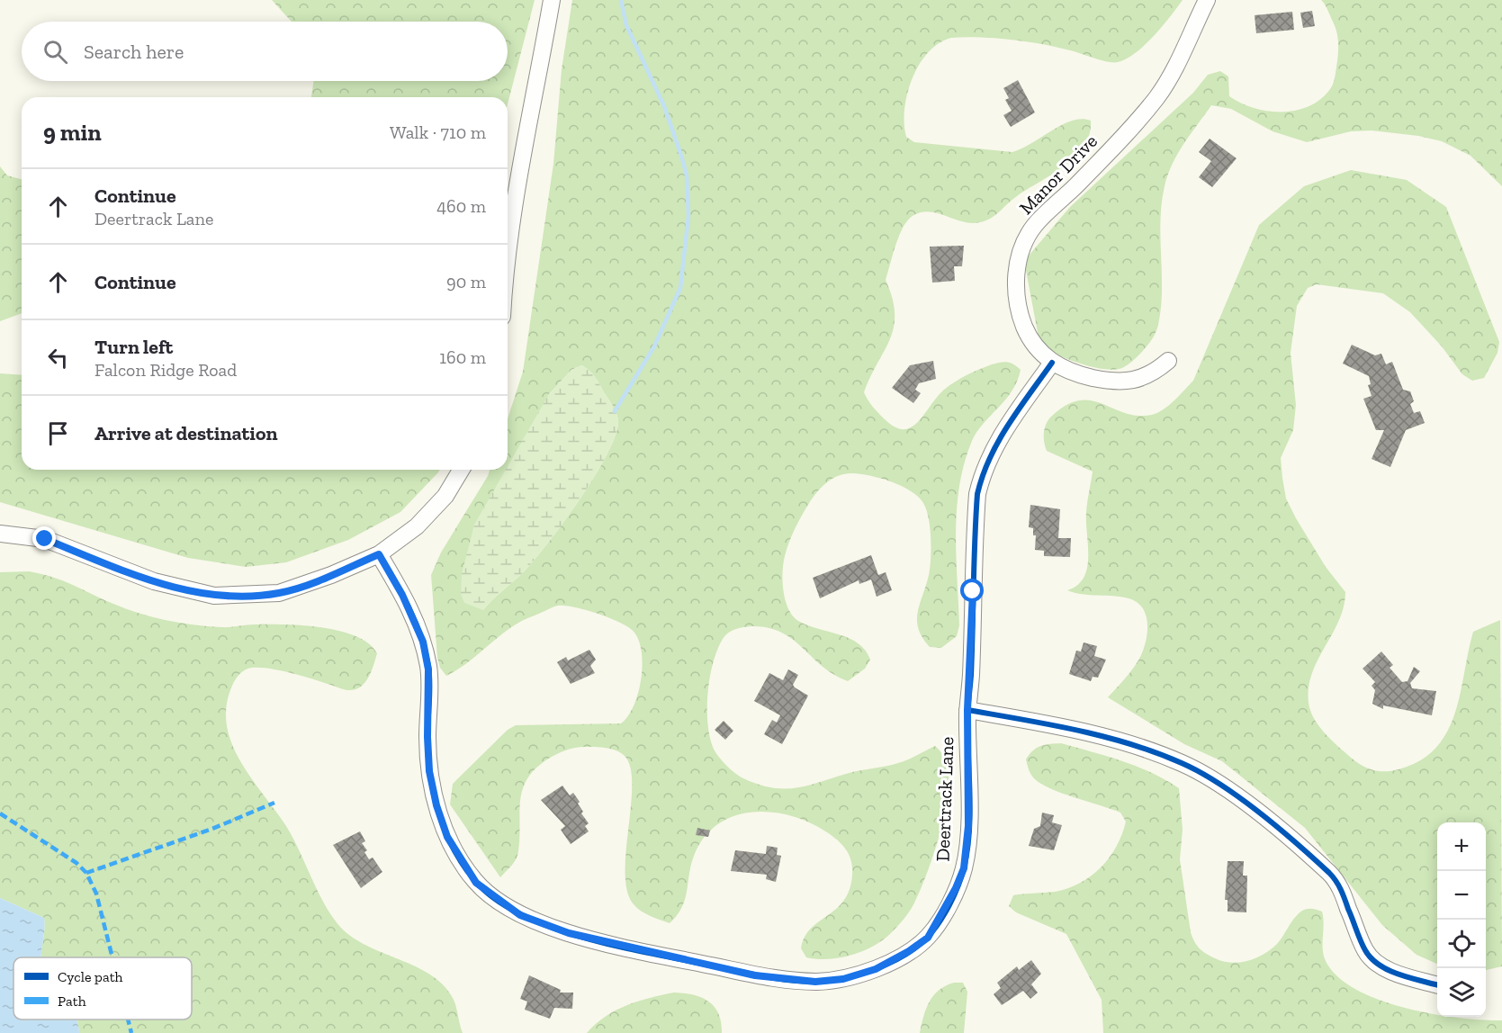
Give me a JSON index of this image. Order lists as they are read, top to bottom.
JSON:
{
  "streets": {
    "street": ["Manor Drive", "Deertrack Lane"]
  },
  "crossings": [
    ["Manor Drive", "Deertrack Lane"]
  ],
  "legend": ["Cycle path", "Path"],
  "page": {
    "search": "Search here",
    "heading": ["9 min", "Walk · 710 m"],
    "list": [
      ["Continue", "Deertrack Lane", "460 m"],
      ["Continue", "90 m"],
      ["Turn left", "Falcon Ridge Road", "160 m"],
      "Arrive at destination"
    ],
    "map_buttons": ["+", "−"]
  }
}
